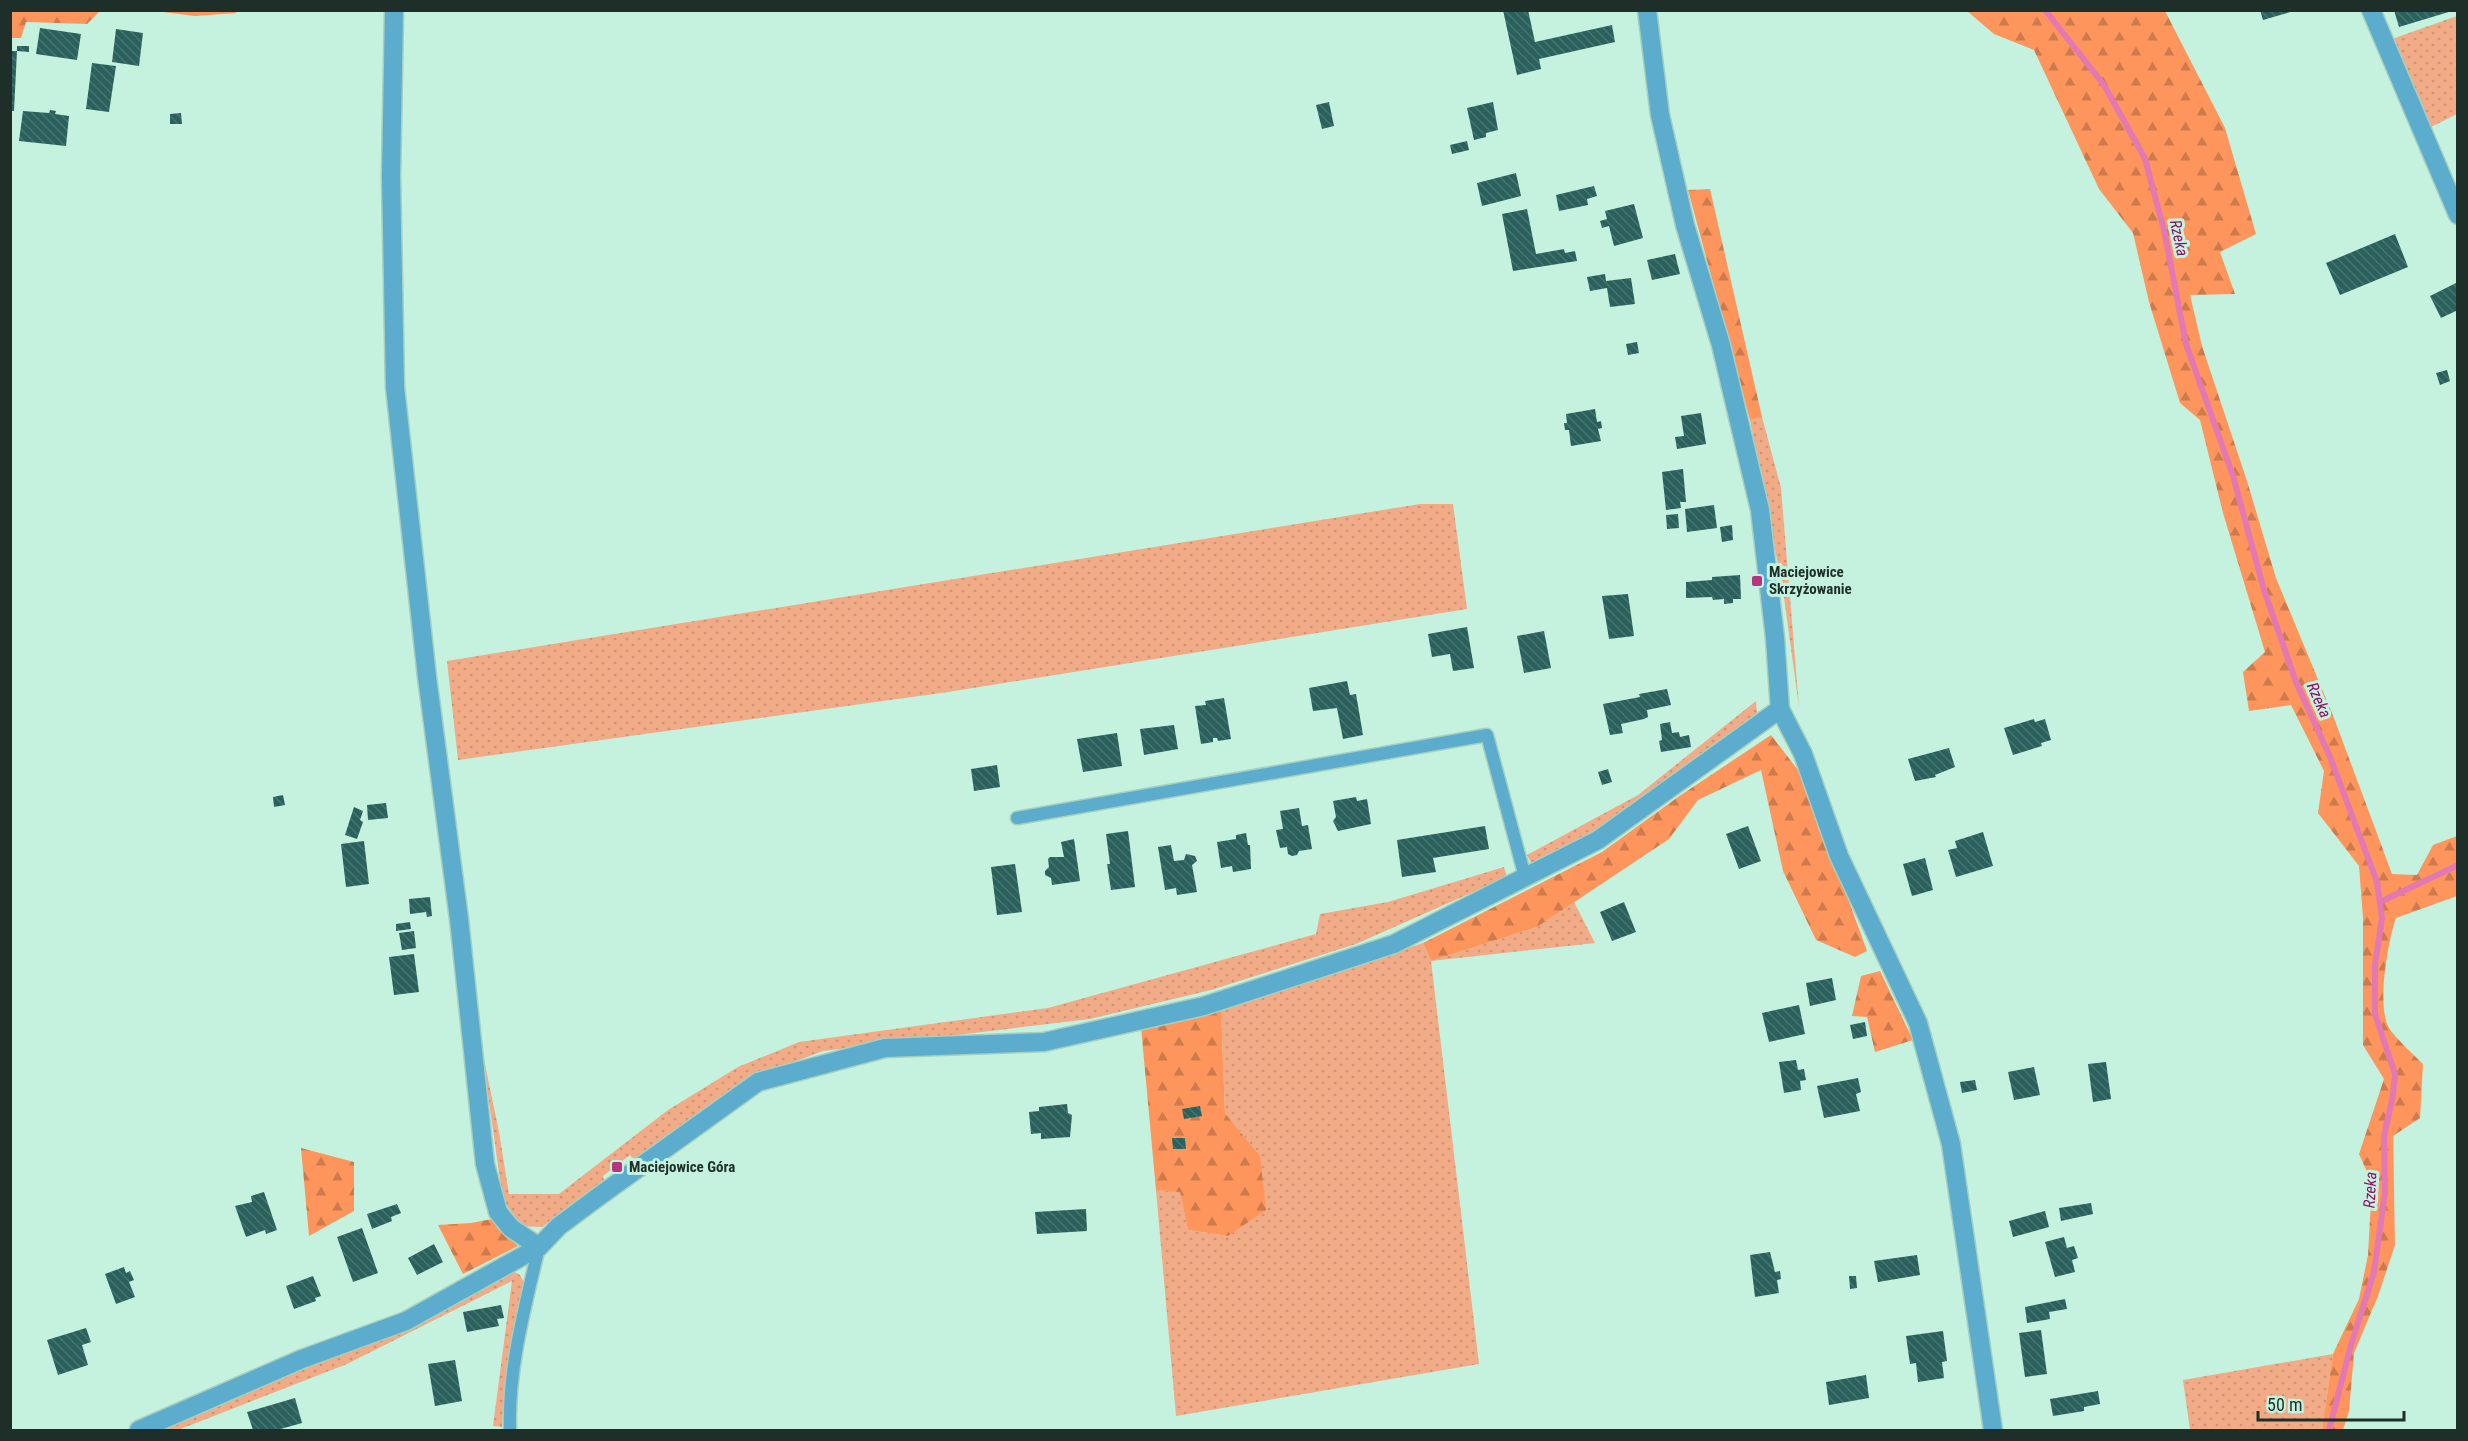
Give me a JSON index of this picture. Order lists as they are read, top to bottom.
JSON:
{
  "water": ["Rzeka"],
  "places": {
    "transit": ["Maciejowice Skrzyżowanie", "Maciejowice Góra"]
  },
  "scale_bar": "50 m"
}
